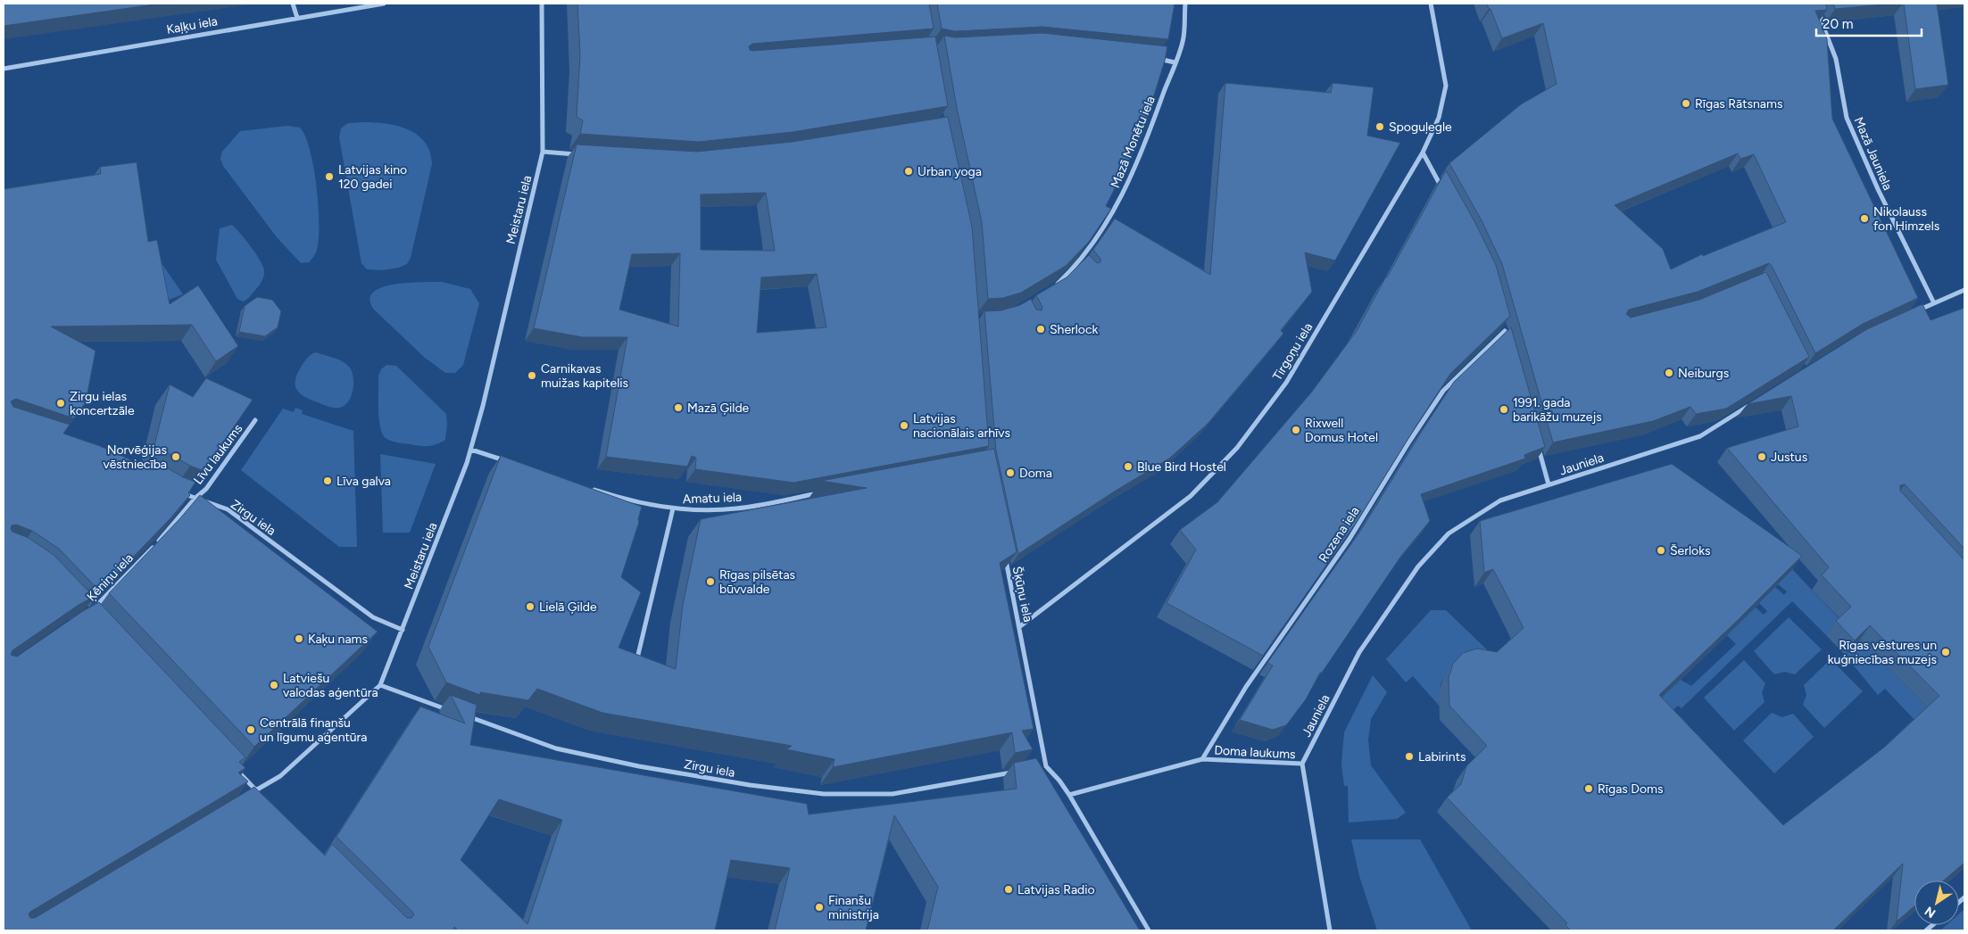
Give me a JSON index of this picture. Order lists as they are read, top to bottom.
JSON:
{
  "streets": {
    "street": [
      "Kaļķu iela",
      "Mazā Monētu iela",
      "Mazā Jauniela",
      "Meistaru iela",
      "Tirgoņu iela",
      "Līvu laukums",
      "Jauniela",
      "Amatu iela",
      "Zirgu iela",
      "Rozena iela",
      "Ķēniņu iela",
      "Šķūņu iela",
      "Doma laukums"
    ]
  },
  "crossings": [
    ["Meistaru iela", "Zirgu iela"],
    ["Tirgoņu iela", "Šķūņu iela"],
    ["Līvu laukums", "Zirgu iela"],
    ["Līvu laukums", "Ķēniņu iela"],
    ["Jauniela", "Doma laukums"],
    ["Zirgu iela", "Ķēniņu iela"],
    ["Rozena iela", "Doma laukums"]
  ],
  "places": [
    "Rīgas Rātsnams",
    "Spoguļegle",
    "Urban yoga",
    "Latvijas kino 120 gadei",
    "Nikolauss fon Himzels",
    "Sherlock",
    "Neiburgs",
    "Carnikavas muižas kapitelis",
    "Zirgu ielas koncertzāle",
    "Mazā Ģilde",
    "1991. gada barikāžu muzejs",
    "Latvijas nacionālais arhīvs",
    "Rixwell Domus Hotel",
    "Norvēģijas vēstniecība",
    "Justus",
    "Blue Bird Hostel",
    "Doma",
    "Līva galva",
    "Šerloks",
    "Rīgas pilsētas būvvalde",
    "Lielā Ģilde",
    "Kaķu nams",
    "Rīgas vēstures un kuģniecības muzejs",
    "Latviešu valodas aģentūra",
    "Centrālā finanšu un līgumu aģentūra",
    "Labirints",
    "Rīgas Doms",
    "Latvijas Radio",
    "Finanšu ministrija"
  ],
  "scale_bar": "20 m",
  "north": "bottom left"
}
